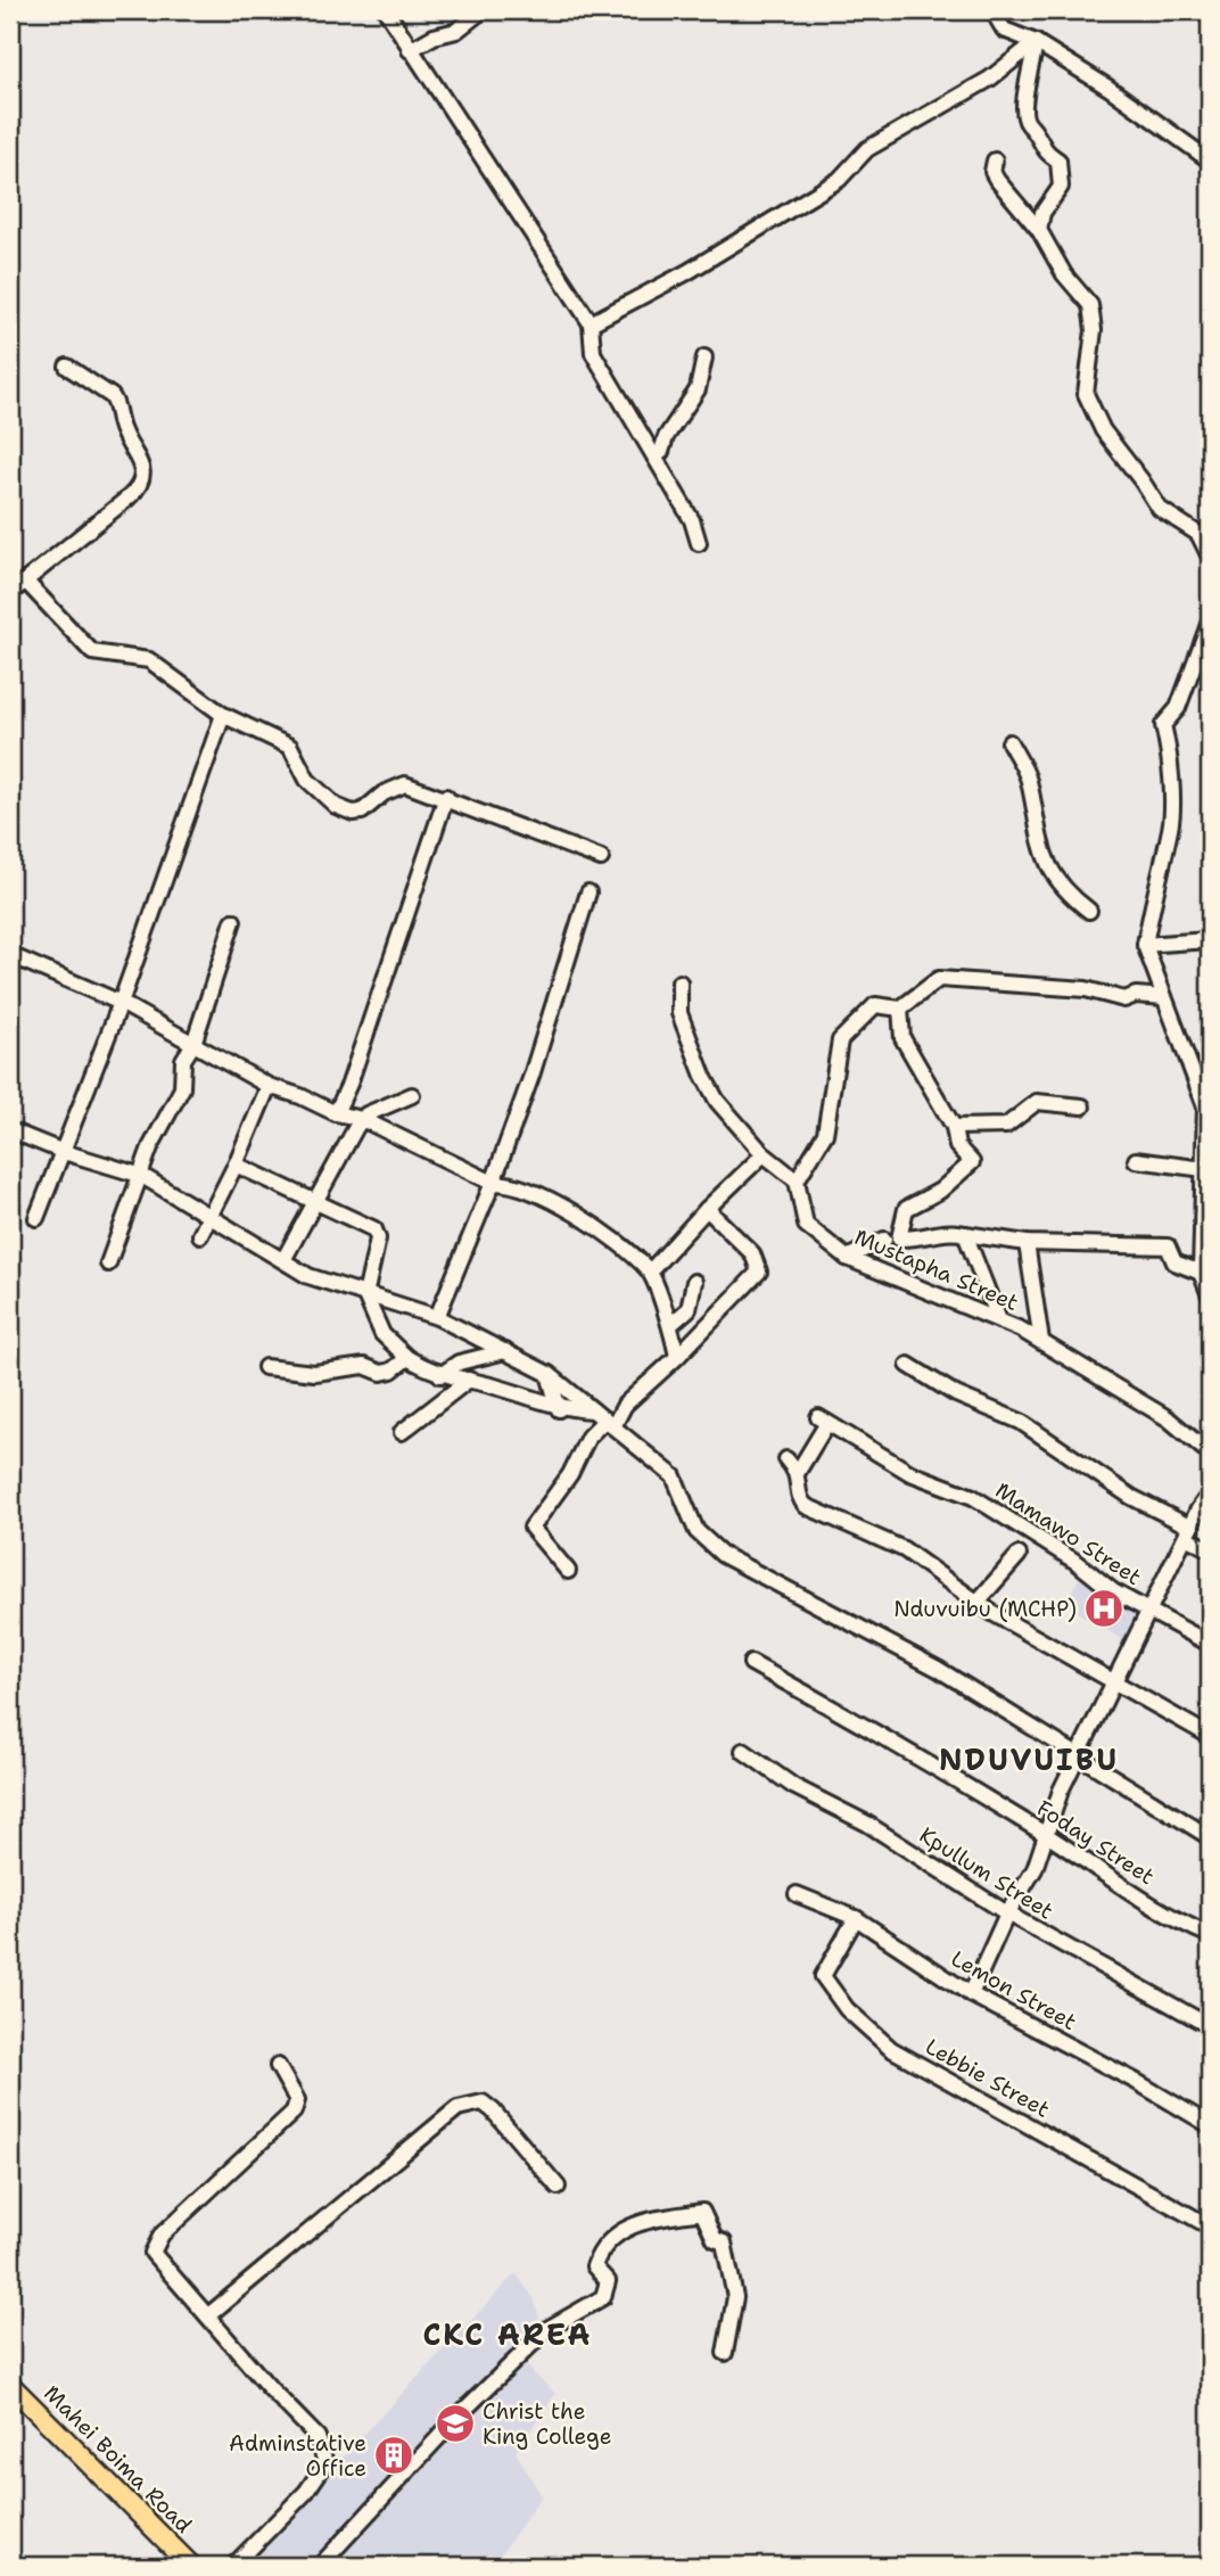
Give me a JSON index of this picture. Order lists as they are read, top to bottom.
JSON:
{
  "streets": {
    "main road": ["Mahei Boima Road"],
    "street": [
      "Mustapha Street",
      "Mamawo Street",
      "Foday Street",
      "Kpullum Street",
      "Lemon Street",
      "Lebbie Street"
    ]
  },
  "crossings": [
    ["Lemon Street", "Lebbie Street"]
  ],
  "districts": ["NDUVUIBU", "CKC AREA"],
  "places": {
    "hospital": ["Nduvuibu (MCHP)"],
    "school or university": ["Christ the King College"],
    "building": ["Adminstative Office"]
  }
}
